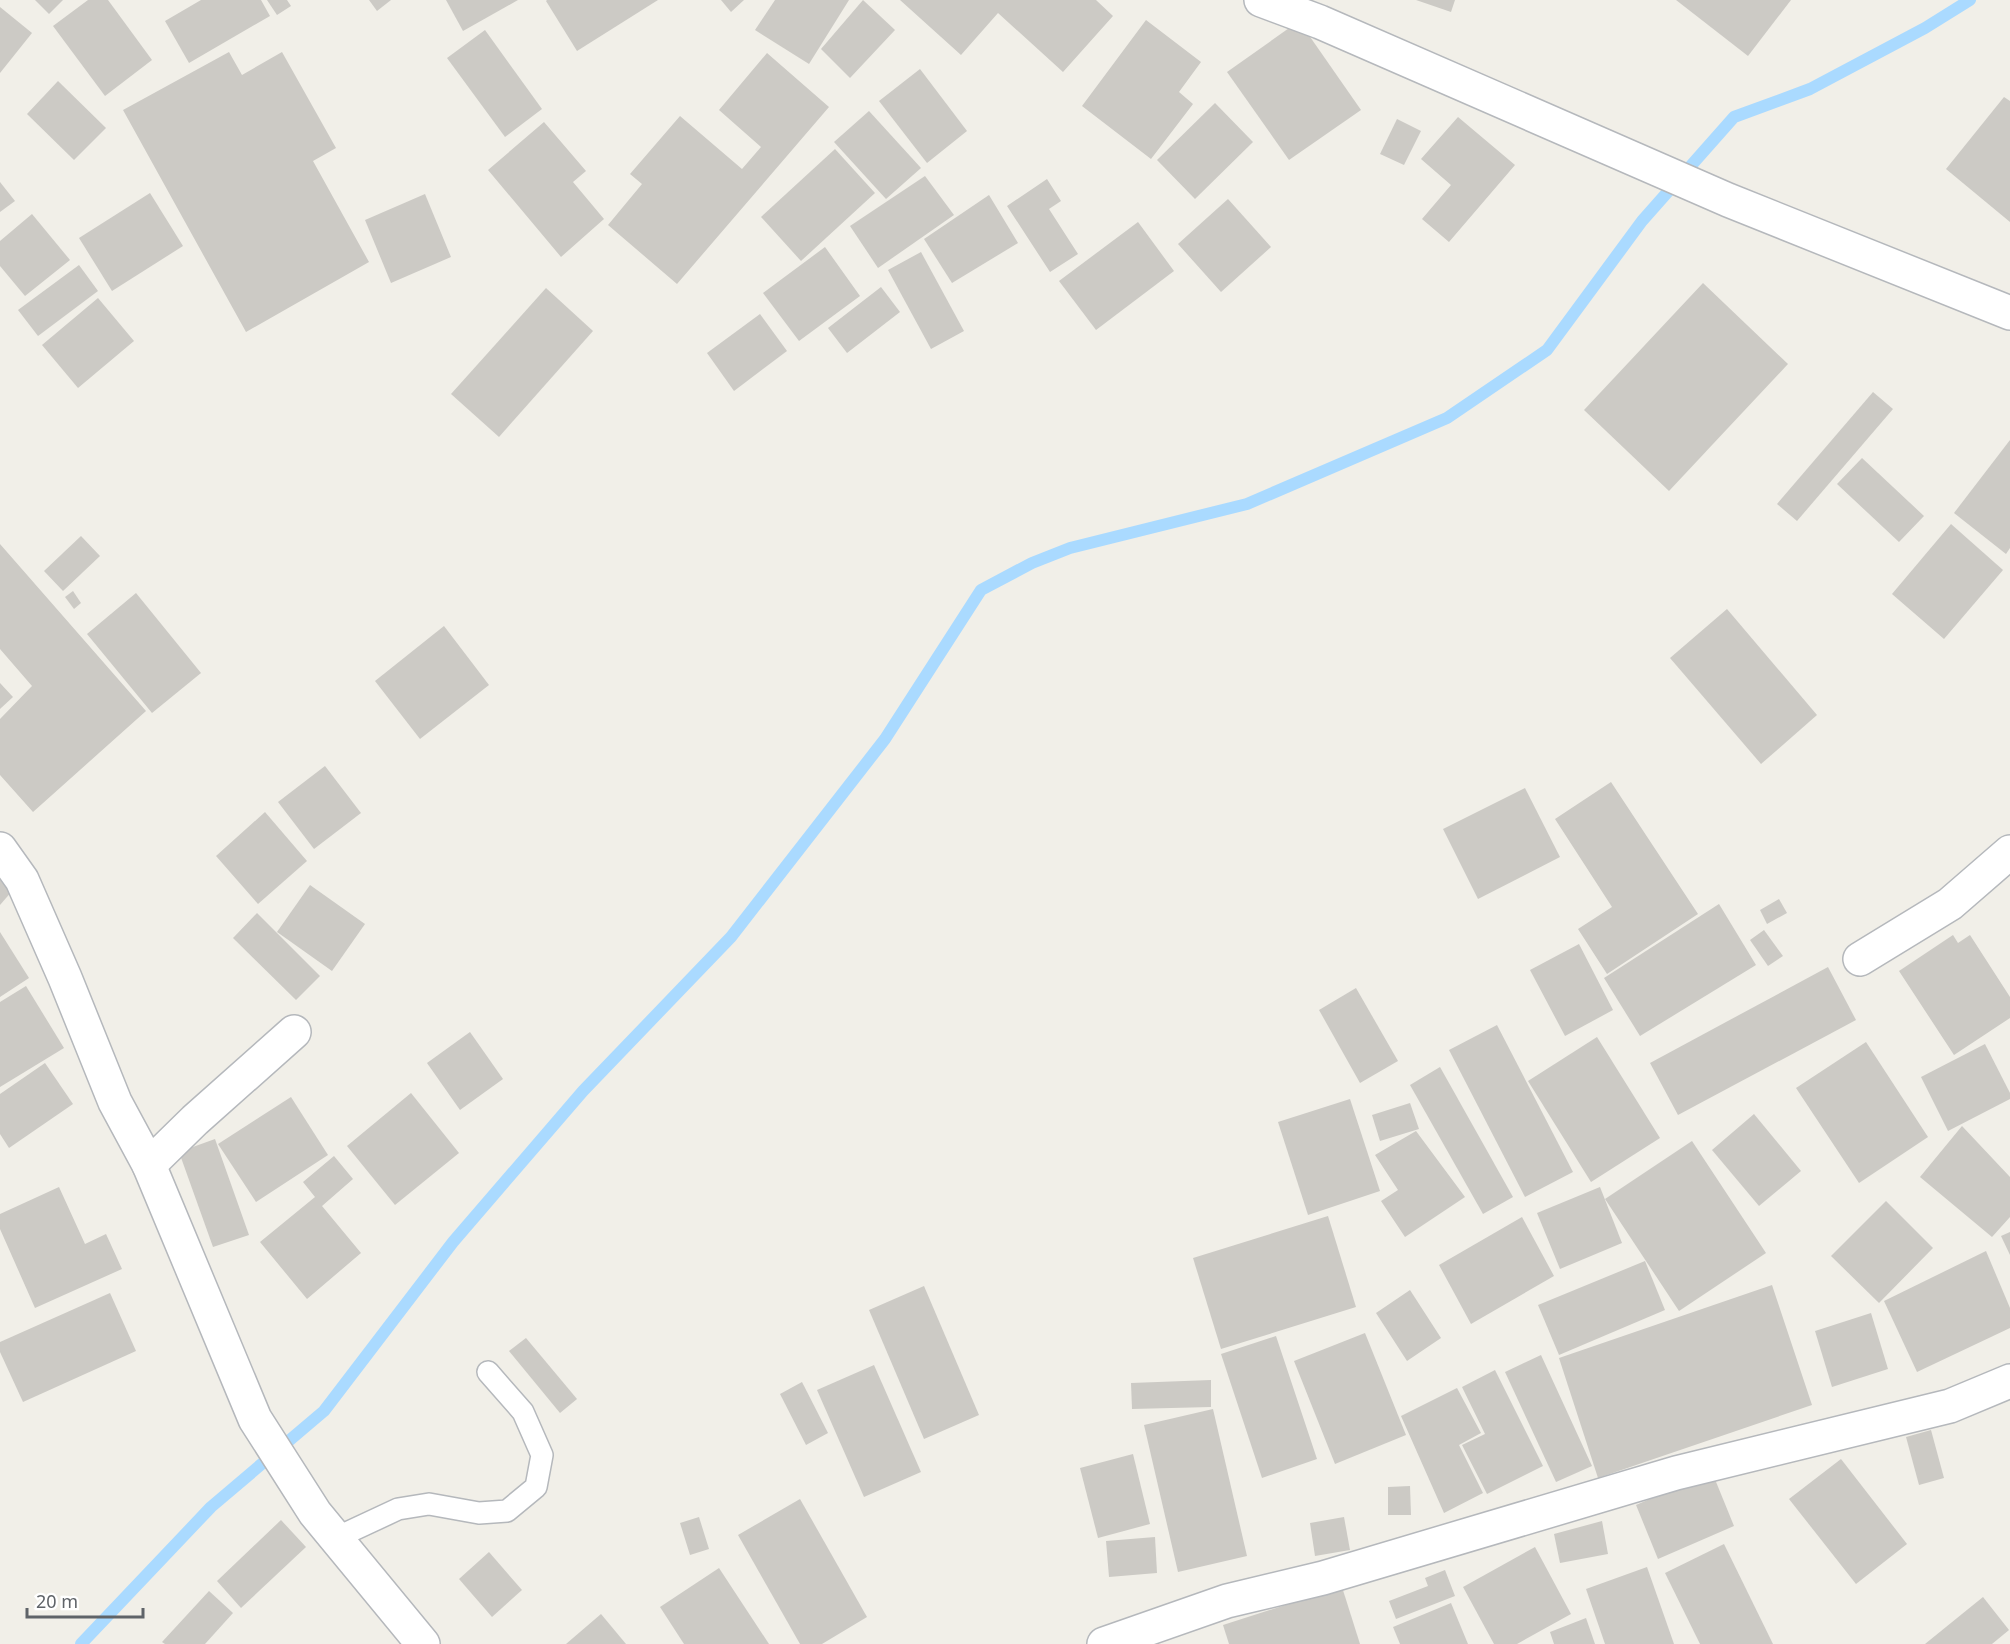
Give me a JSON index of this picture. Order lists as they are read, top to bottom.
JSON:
{
  "scale_bar": "20 m"
}
